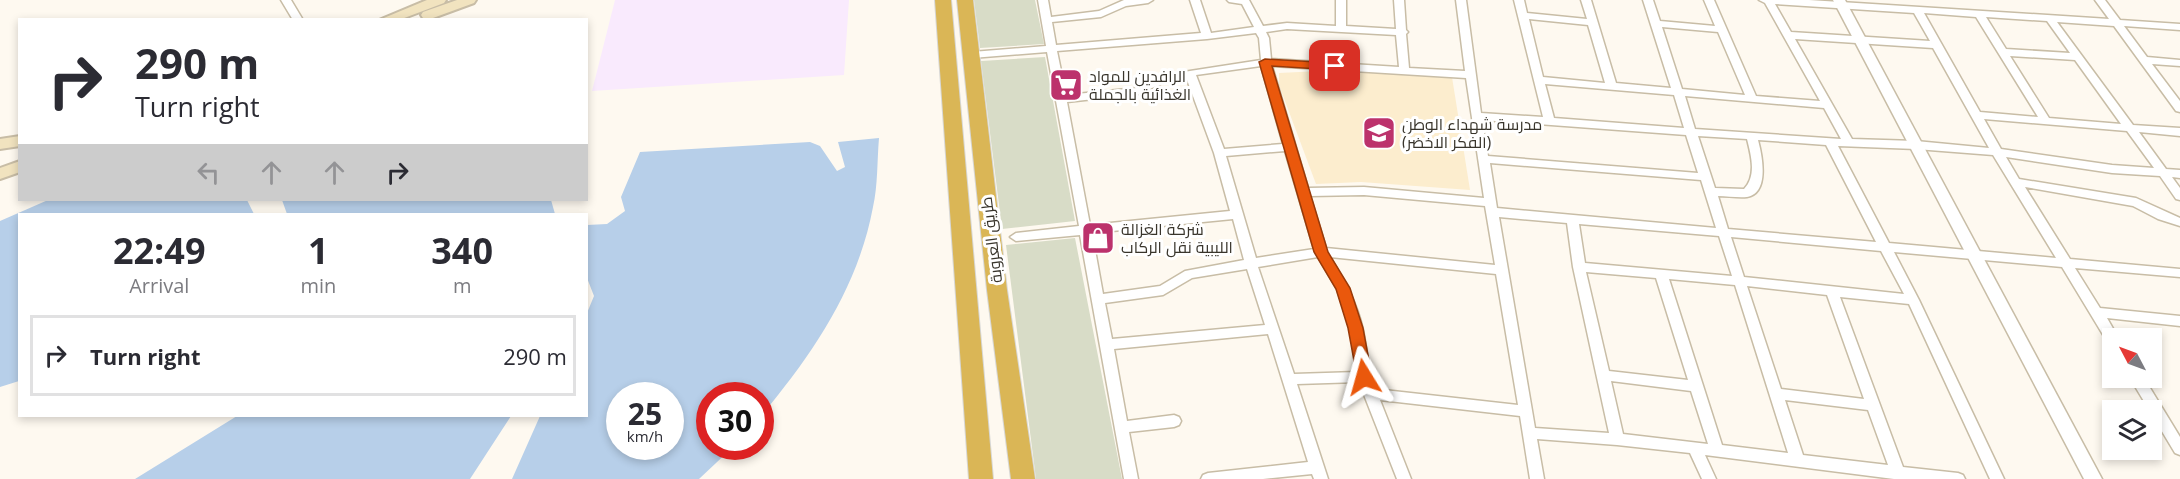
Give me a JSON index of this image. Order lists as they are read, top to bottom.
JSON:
{
  "streets": {
    "highway": ["طريق العروبة"]
  },
  "places": {
    "supermarket": ["الرافدين للمواد الغذائية بالجملة"],
    "school or university": ["مدرسة شهداء الوطن (الفكر الاخضر)"],
    "shop": ["شركة الغزالة الليبية نقل الركاب"]
  },
  "north": "top left",
  "page": {
    "turn": ["290 m", "Turn right"],
    "eta": [
      "22:49",
      "Arrival",
      "1",
      "min",
      "340",
      "m"
    ],
    "list": [
      {
        "name": "Turn right",
        "value": "290 m"
      }
    ],
    "speed": "25 km/h",
    "limit": "30"
  }
}
